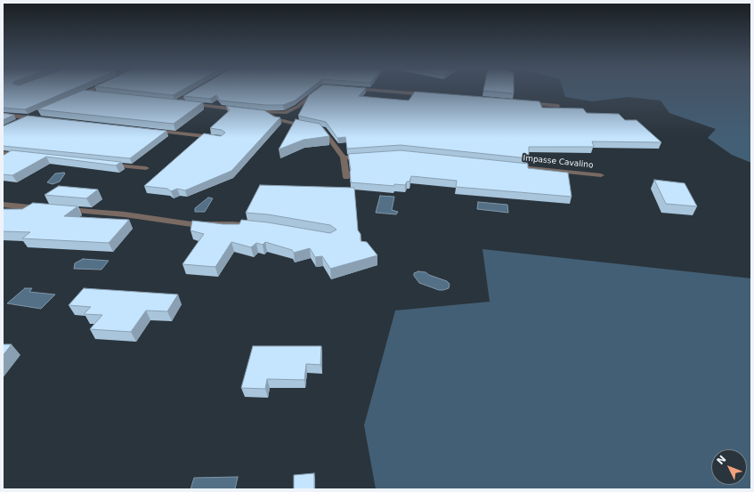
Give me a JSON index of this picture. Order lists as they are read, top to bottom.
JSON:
{
  "streets": {
    "street": ["Impasse Cavalino"]
  },
  "north": "top left"
}
